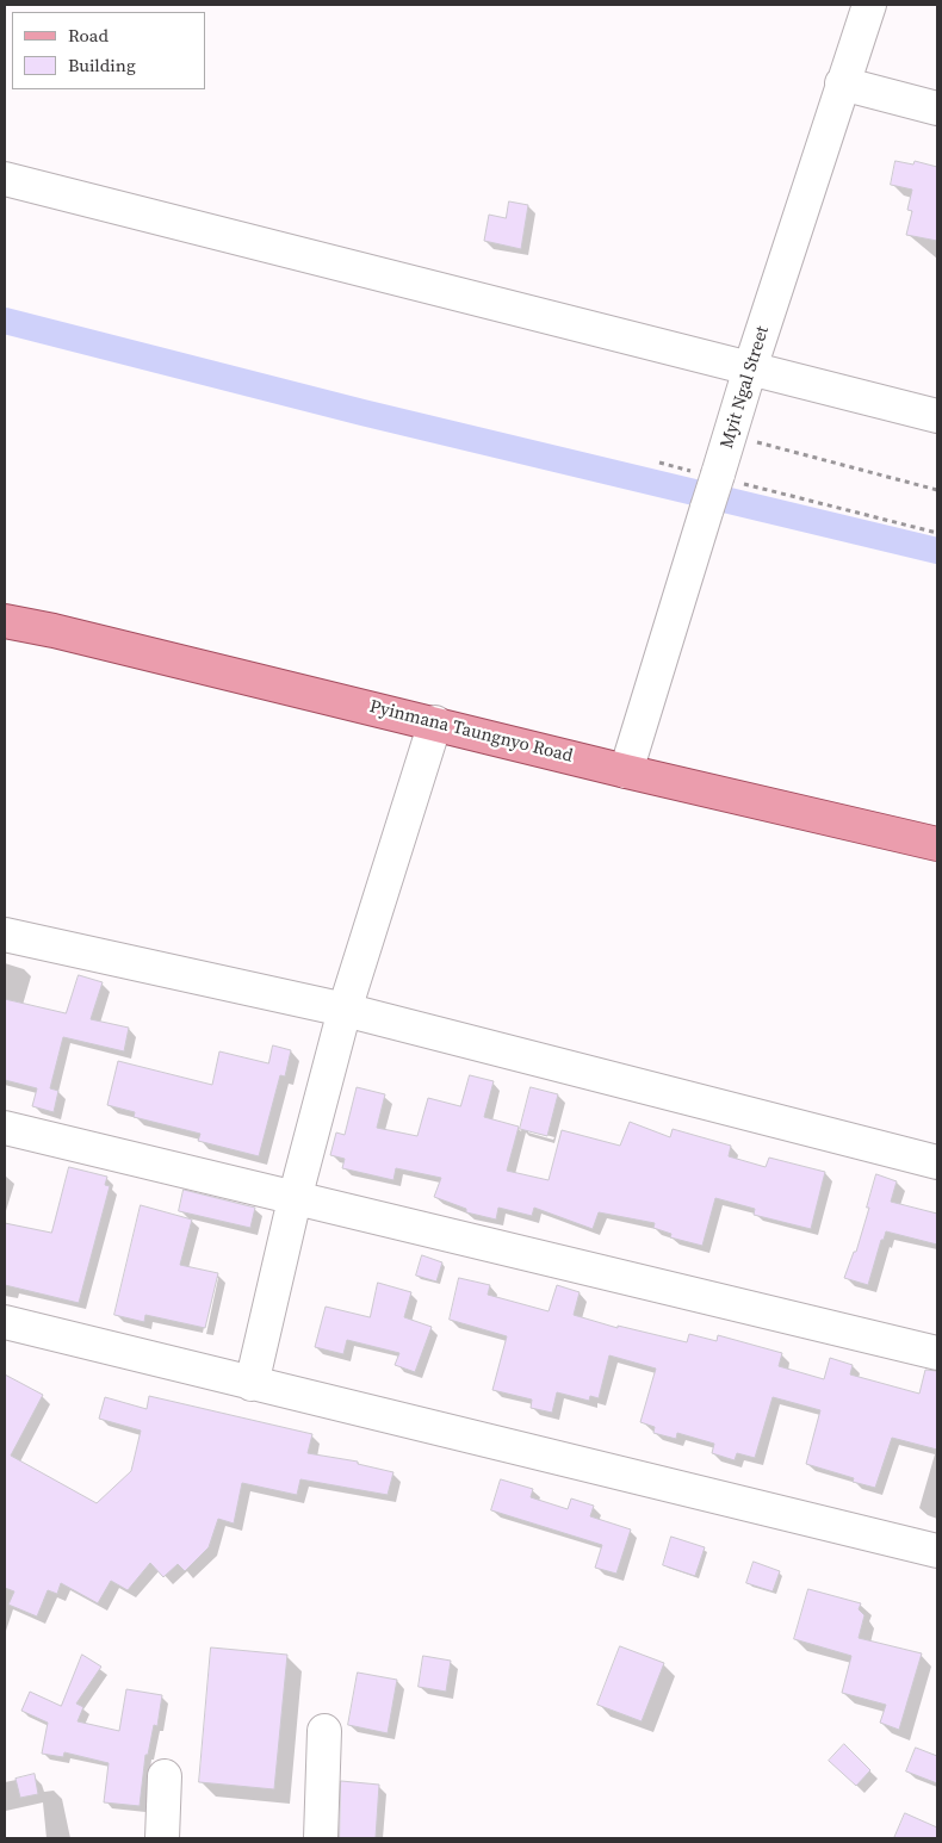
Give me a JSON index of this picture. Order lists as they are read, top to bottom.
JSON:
{
  "streets": {
    "main road": ["Pyinmana Taungnyo Road"],
    "street": ["Myit Ngal Street"]
  },
  "crossings": [
    ["Myit Ngal Street", "Pyinmana Taungnyo Road"]
  ],
  "legend": ["Road", "Building"]
}
